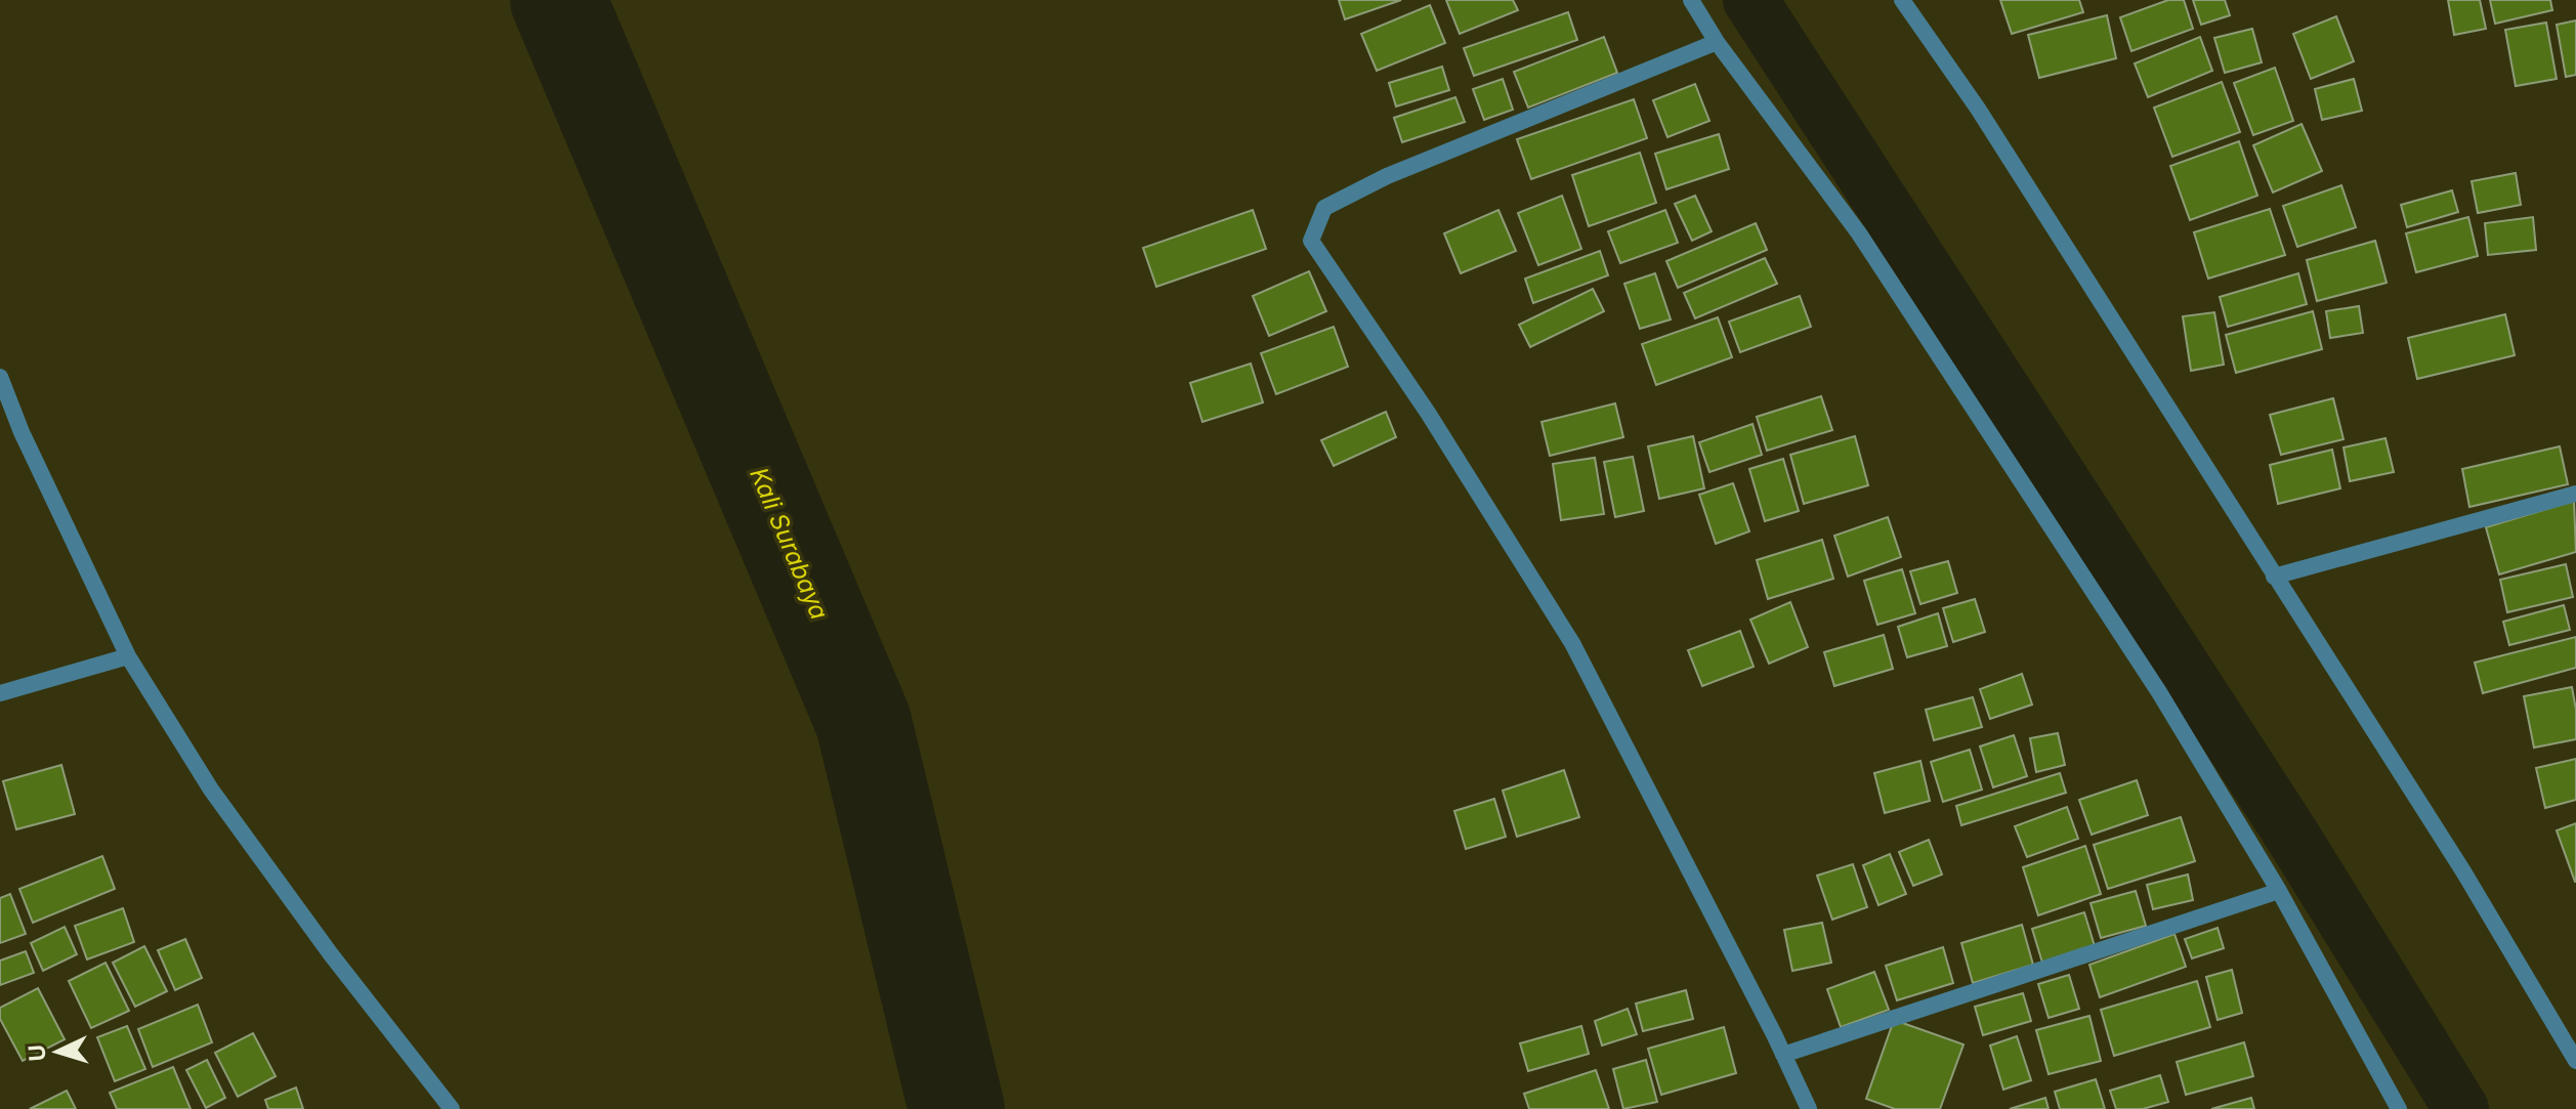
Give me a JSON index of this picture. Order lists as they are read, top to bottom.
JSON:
{
  "water": ["Kali Surabaya"],
  "north": "left"
}
